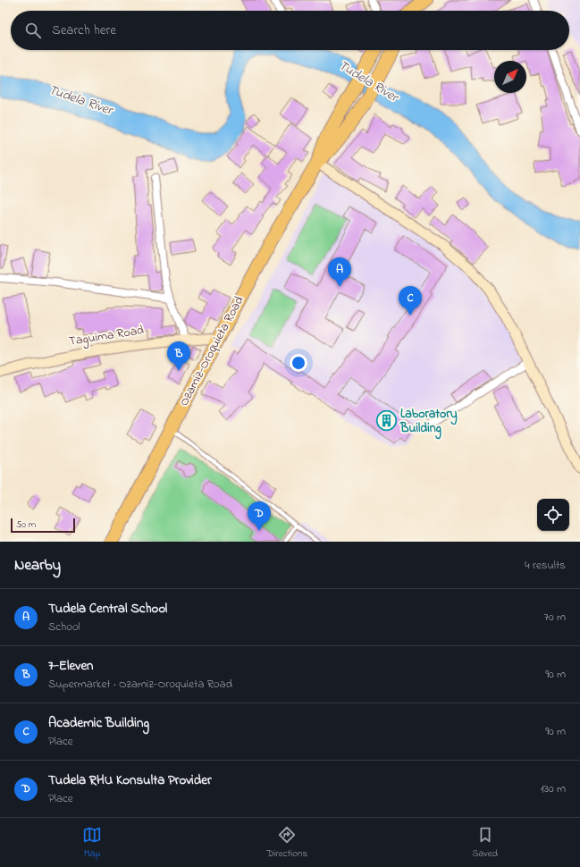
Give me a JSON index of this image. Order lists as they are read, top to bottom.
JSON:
{
  "streets": {
    "highway": ["Ozamiz-Oroquieta Road"],
    "street": ["Taguima Road"]
  },
  "crossings": [
    ["Taguima Road", "Ozamiz-Oroquieta Road"]
  ],
  "water": ["Tudela River"],
  "places": {
    "building": ["Laboratory Building"]
  },
  "scale_bar": "50 m",
  "north": "top right",
  "page": {
    "search": "Search here",
    "pins": [
      "A",
      "C",
      "B",
      "D"
    ],
    "scale": "50 m",
    "heading": ["Nearby", "4 results"],
    "list": [
      {
        "mark": "A",
        "name": "Tudela Central School",
        "note": "School",
        "value": "70 m"
      },
      {
        "mark": "B",
        "name": "7-Eleven",
        "note": "Supermarket · Ozamiz-Oroquieta Road",
        "value": "90 m"
      },
      {
        "mark": "C",
        "name": "Academic Building",
        "note": "Place",
        "value": "90 m"
      },
      {
        "mark": "D",
        "name": "Tudela RHU Konsulta Provider",
        "note": "Place",
        "value": "130 m"
      }
    ],
    "nav": ["Map", "Directions", "Saved"]
  }
}
